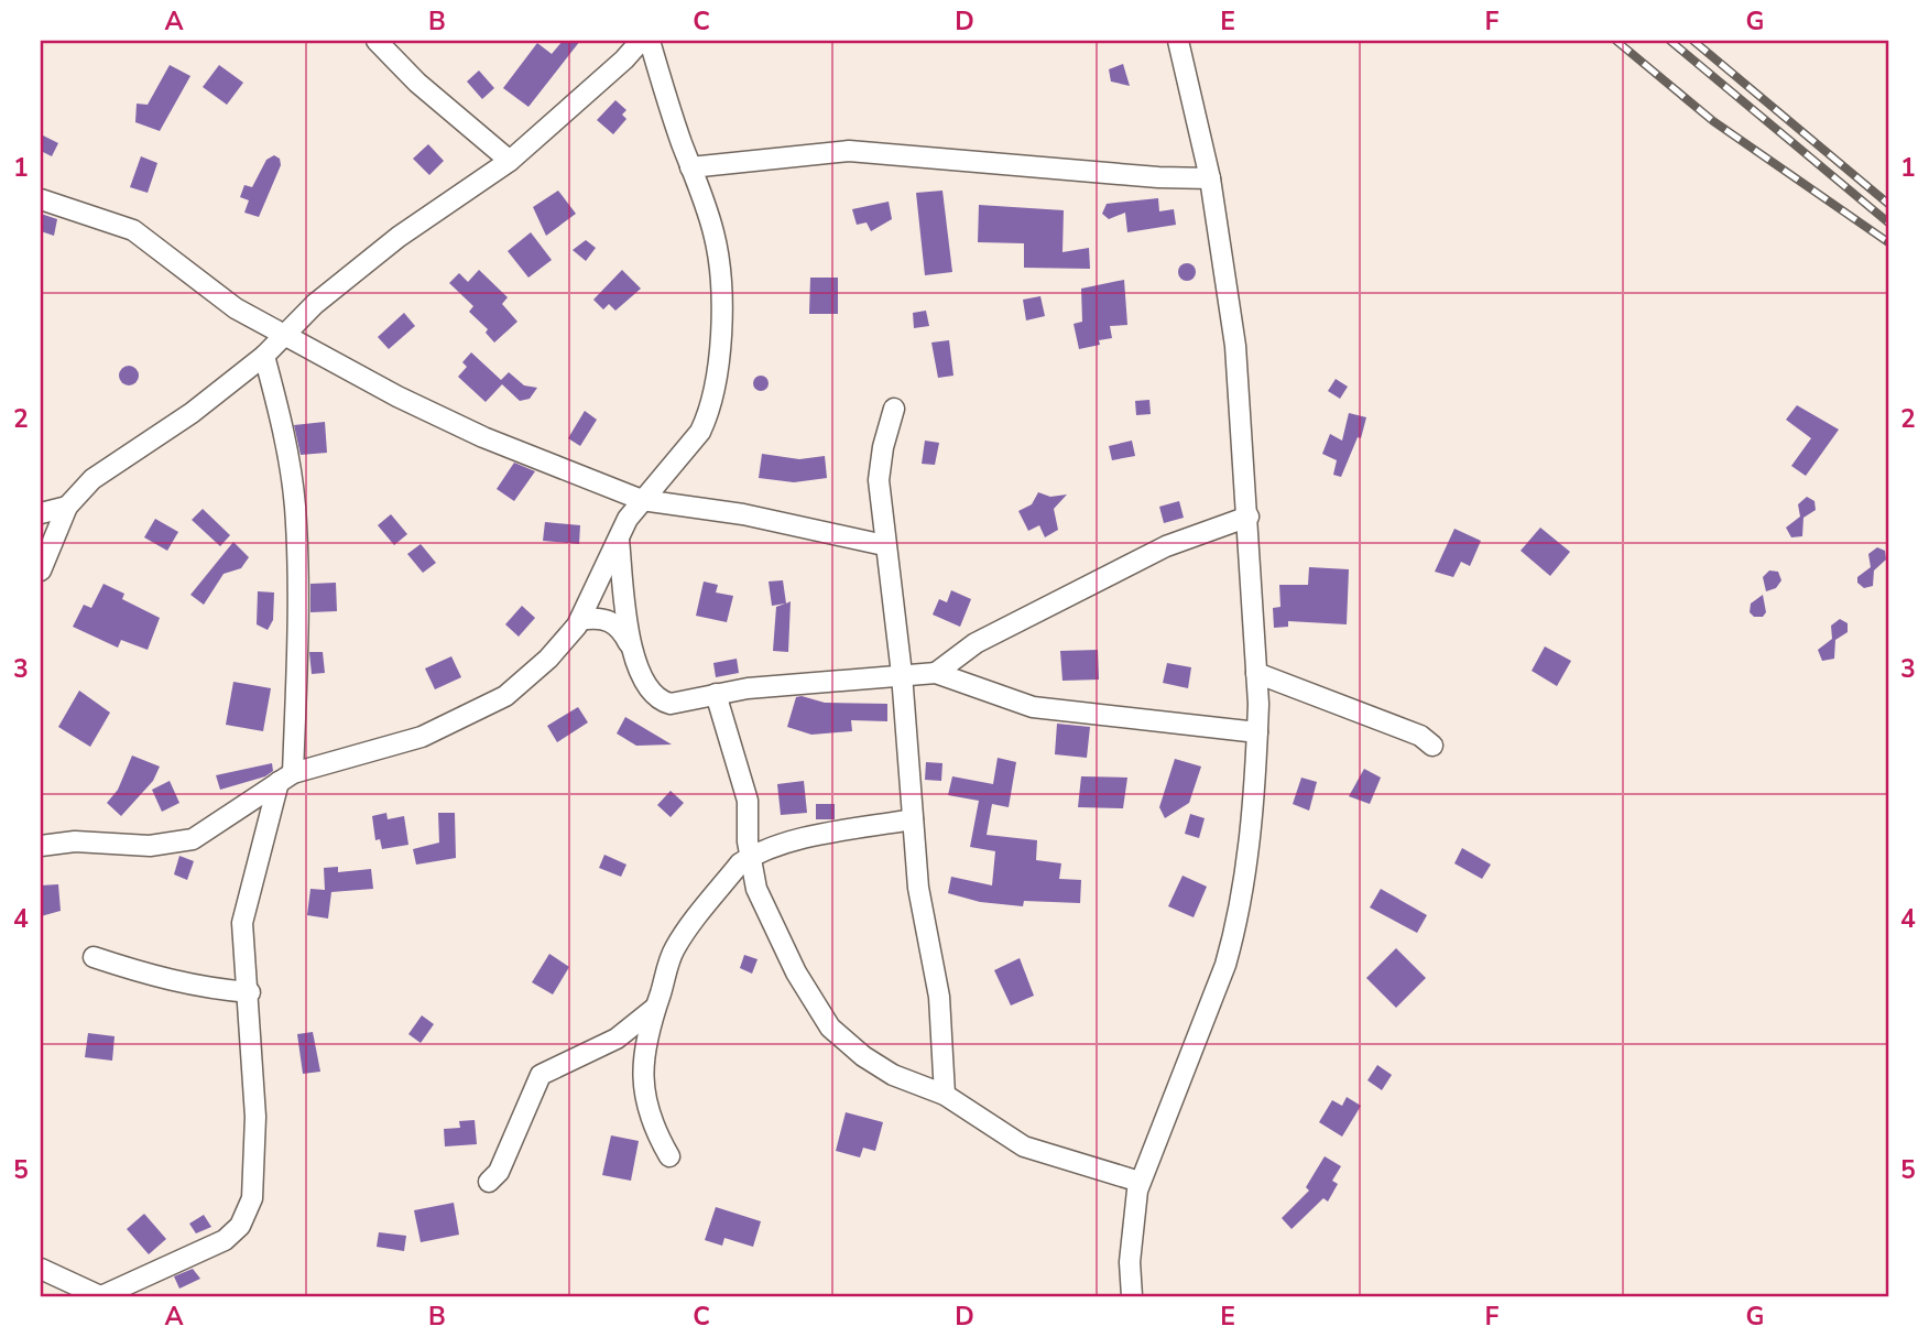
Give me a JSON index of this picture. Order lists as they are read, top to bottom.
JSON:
{
  "grid": {
    "columns": [
      "A",
      "B",
      "C",
      "D",
      "E",
      "F",
      "G"
    ],
    "rows": [
      "1",
      "2",
      "3",
      "4",
      "5"
    ]
  }
}
